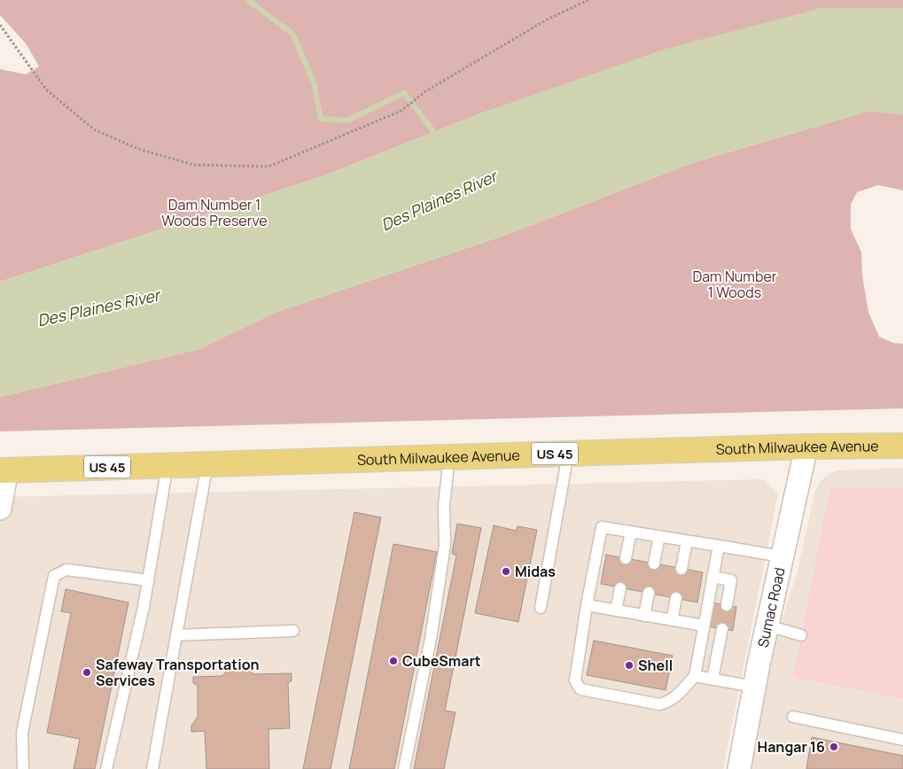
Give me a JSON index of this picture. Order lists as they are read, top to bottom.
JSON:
{
  "streets": {
    "main road": ["South Milwaukee Avenue", "US 45"],
    "street": ["Sumac Road"]
  },
  "crossings": [
    ["South Milwaukee Avenue", "Sumac Road"]
  ],
  "water": ["Des Plaines River"],
  "parks": ["Dam Number 1 Woods Preserve", "Dam Number 1 Woods"],
  "places": [
    "Midas",
    "CubeSmart",
    "Shell",
    "Safeway Transportation Services",
    "Hangar 16"
  ]
}
